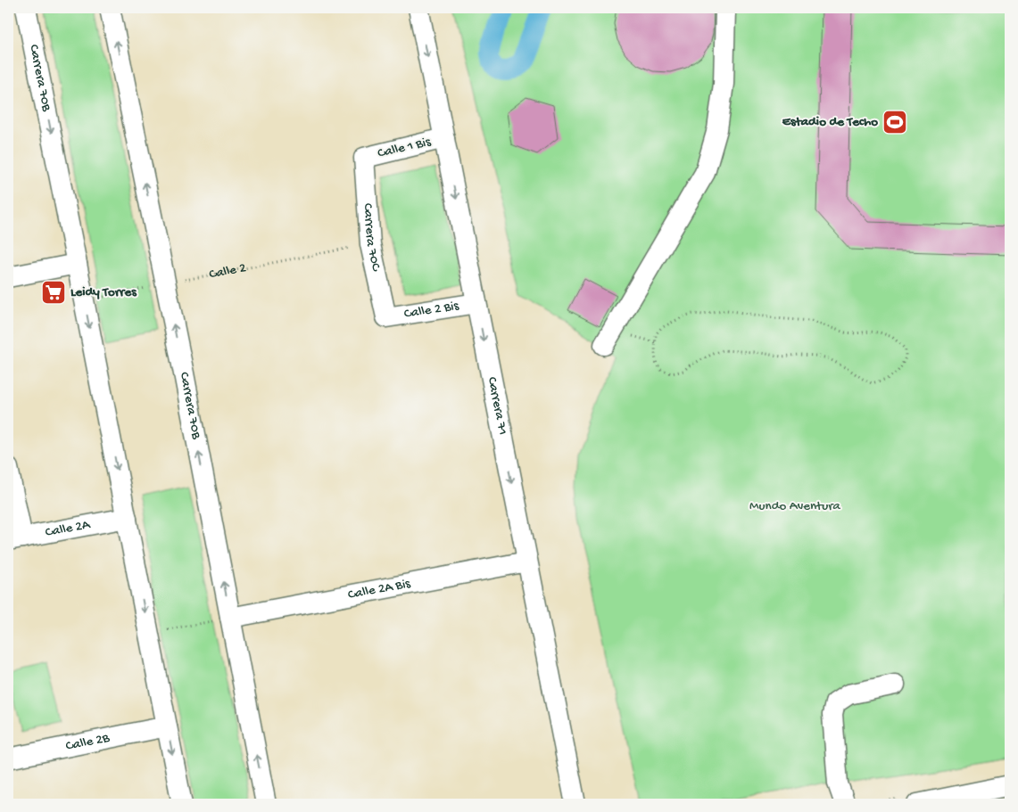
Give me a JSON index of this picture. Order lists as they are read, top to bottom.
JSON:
{
  "streets": {
    "street": [
      "Carrera 70B",
      "Calle 1 Bis",
      "Carrera 70C",
      "Calle 2 Bis",
      "Carrera 71",
      "Calle 2A",
      "Calle 2A Bis",
      "Calle 2B"
    ],
    "path": ["Calle 2"]
  },
  "crossings": [
    ["Carrera 70B", "Calle 2"],
    ["Carrera 70B", "Calle 2A"],
    ["Carrera 70B", "Calle 2A Bis"],
    ["Carrera 70B", "Calle 2B"],
    ["Calle 1 Bis", "Carrera 70C"],
    ["Calle 1 Bis", "Carrera 71"],
    ["Carrera 70C", "Calle 2"],
    ["Carrera 70C", "Calle 2 Bis"],
    ["Calle 2 Bis", "Carrera 71"],
    ["Carrera 71", "Calle 2A Bis"]
  ],
  "one_way": ["Carrera 71"],
  "parks": ["Mundo Aventura"],
  "places": {
    "sports": ["Estadio de Techo"],
    "supermarket": ["Leidy Torres"]
  }
}
